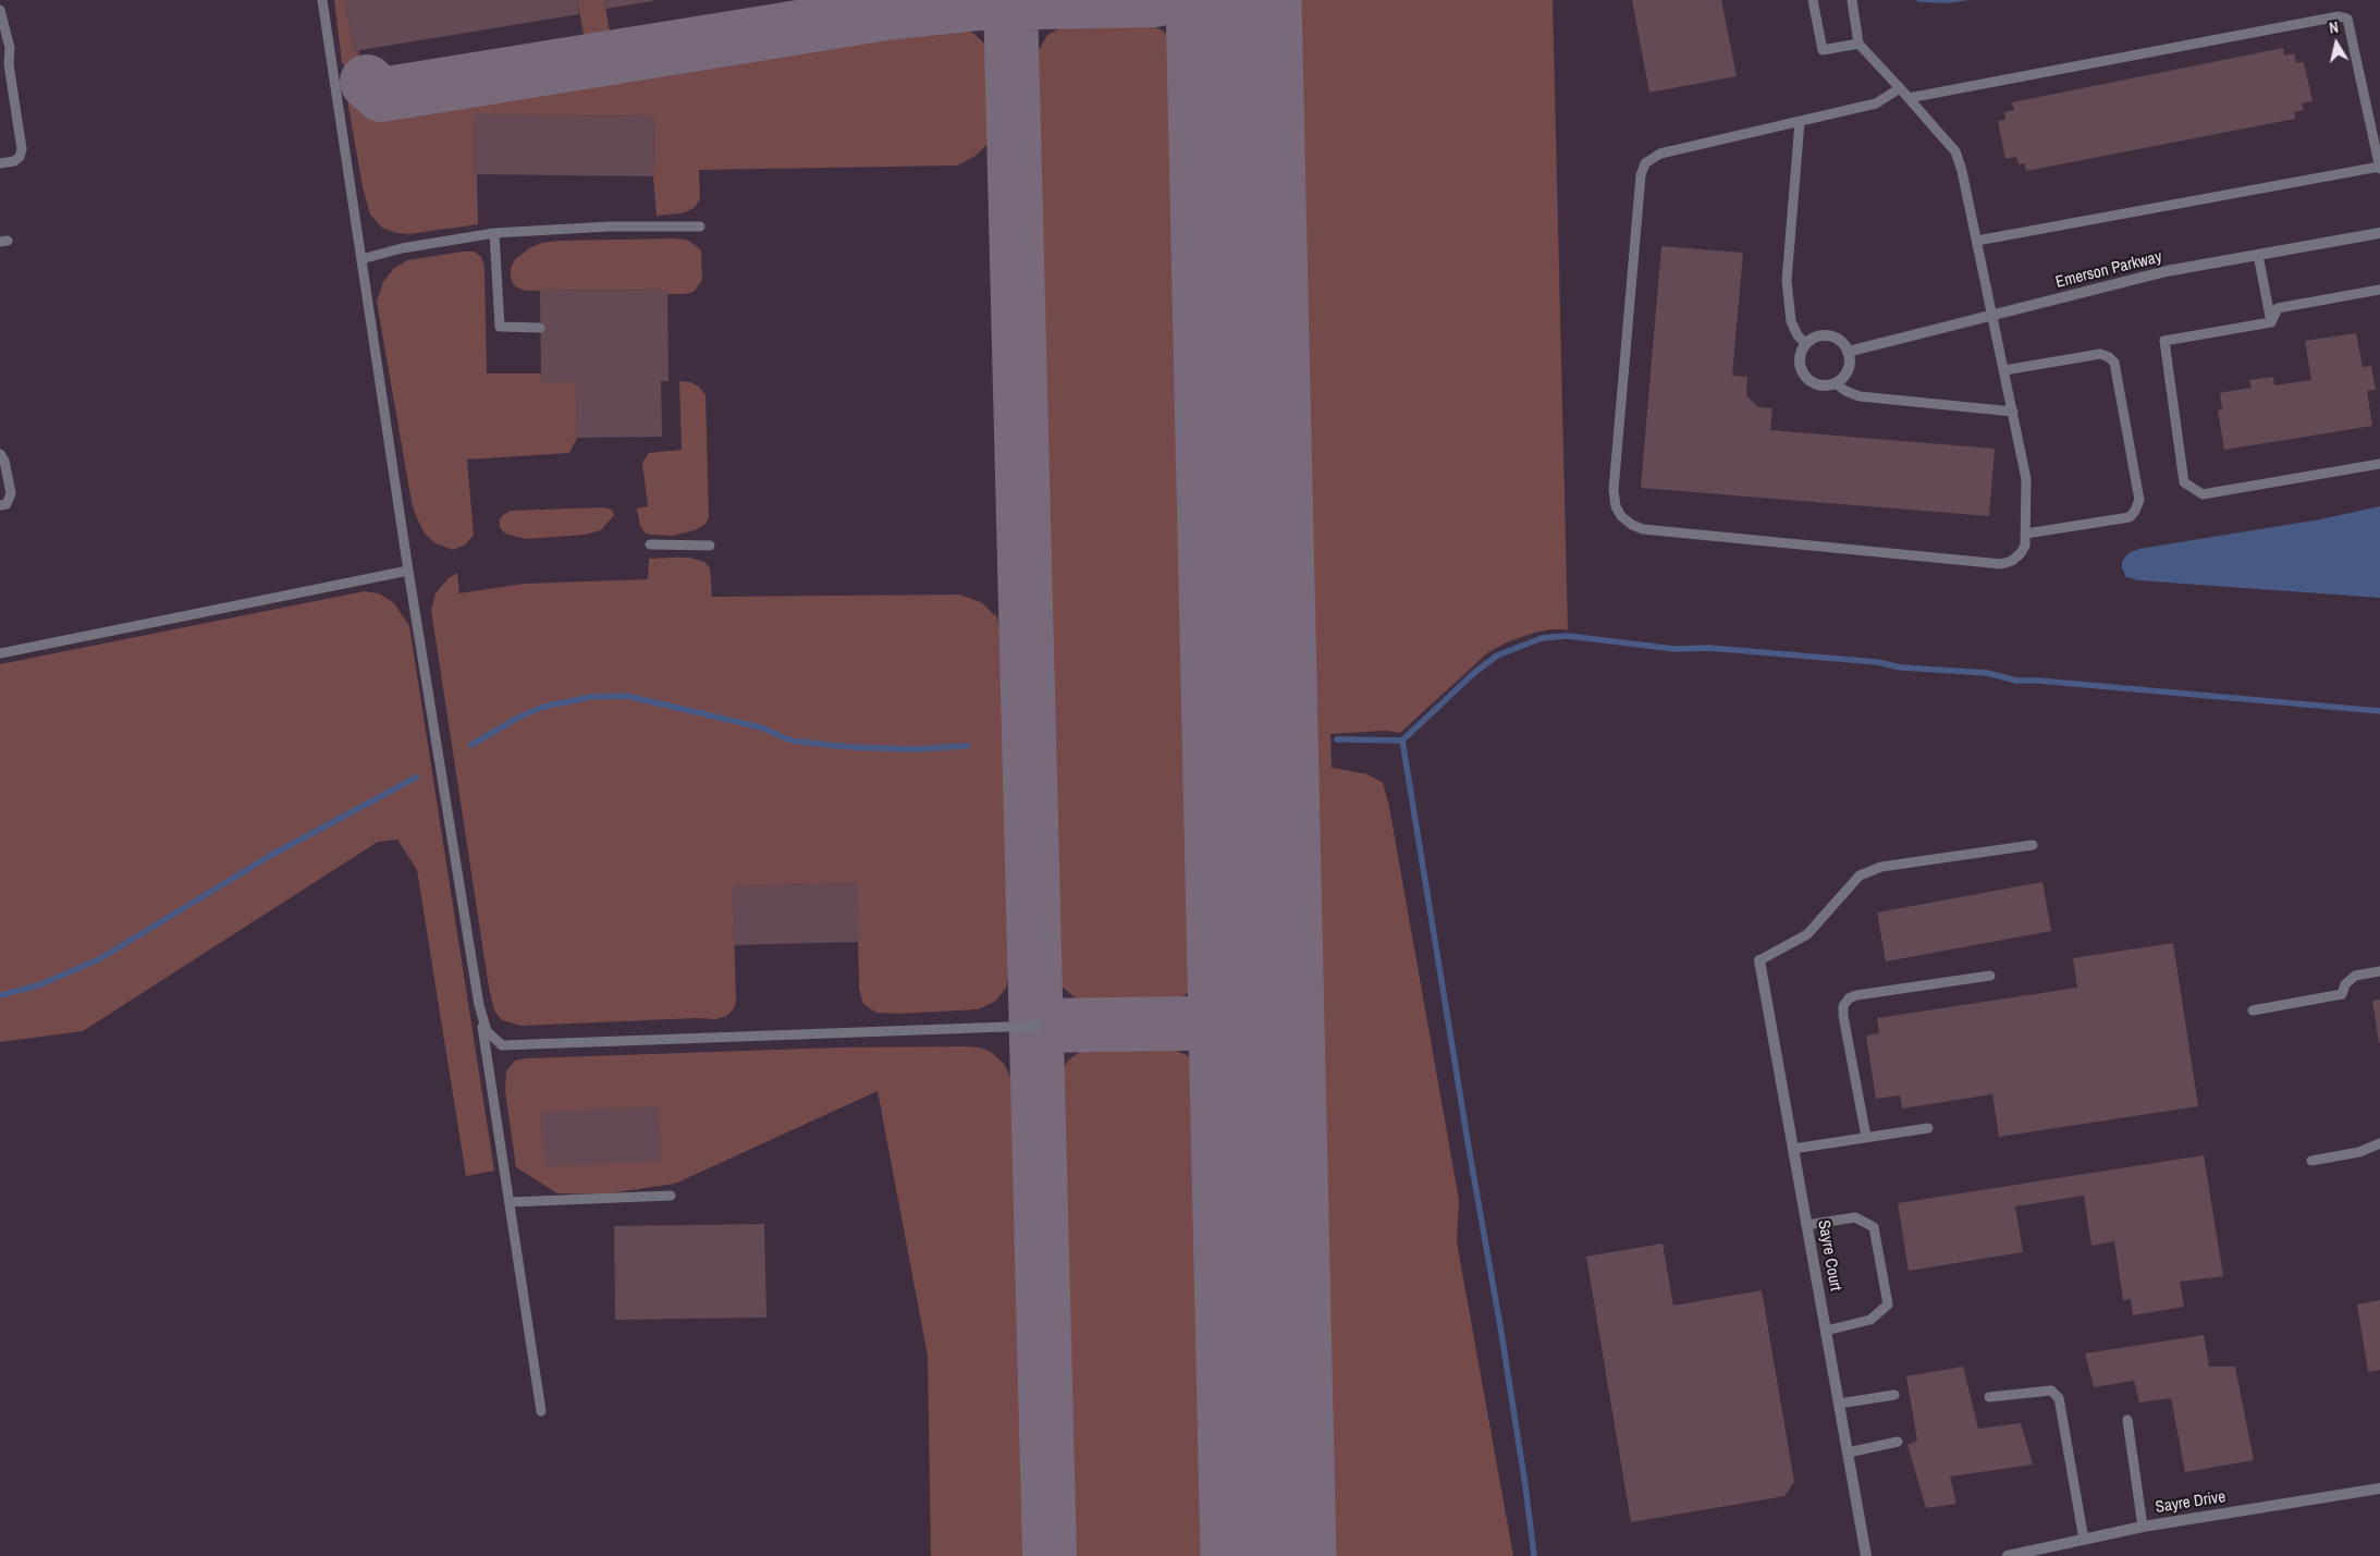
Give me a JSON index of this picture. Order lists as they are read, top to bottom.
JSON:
{
  "streets": {
    "street": ["Emerson Parkway", "Sayre Court", "Sayre Drive"]
  },
  "north": "top"
}
